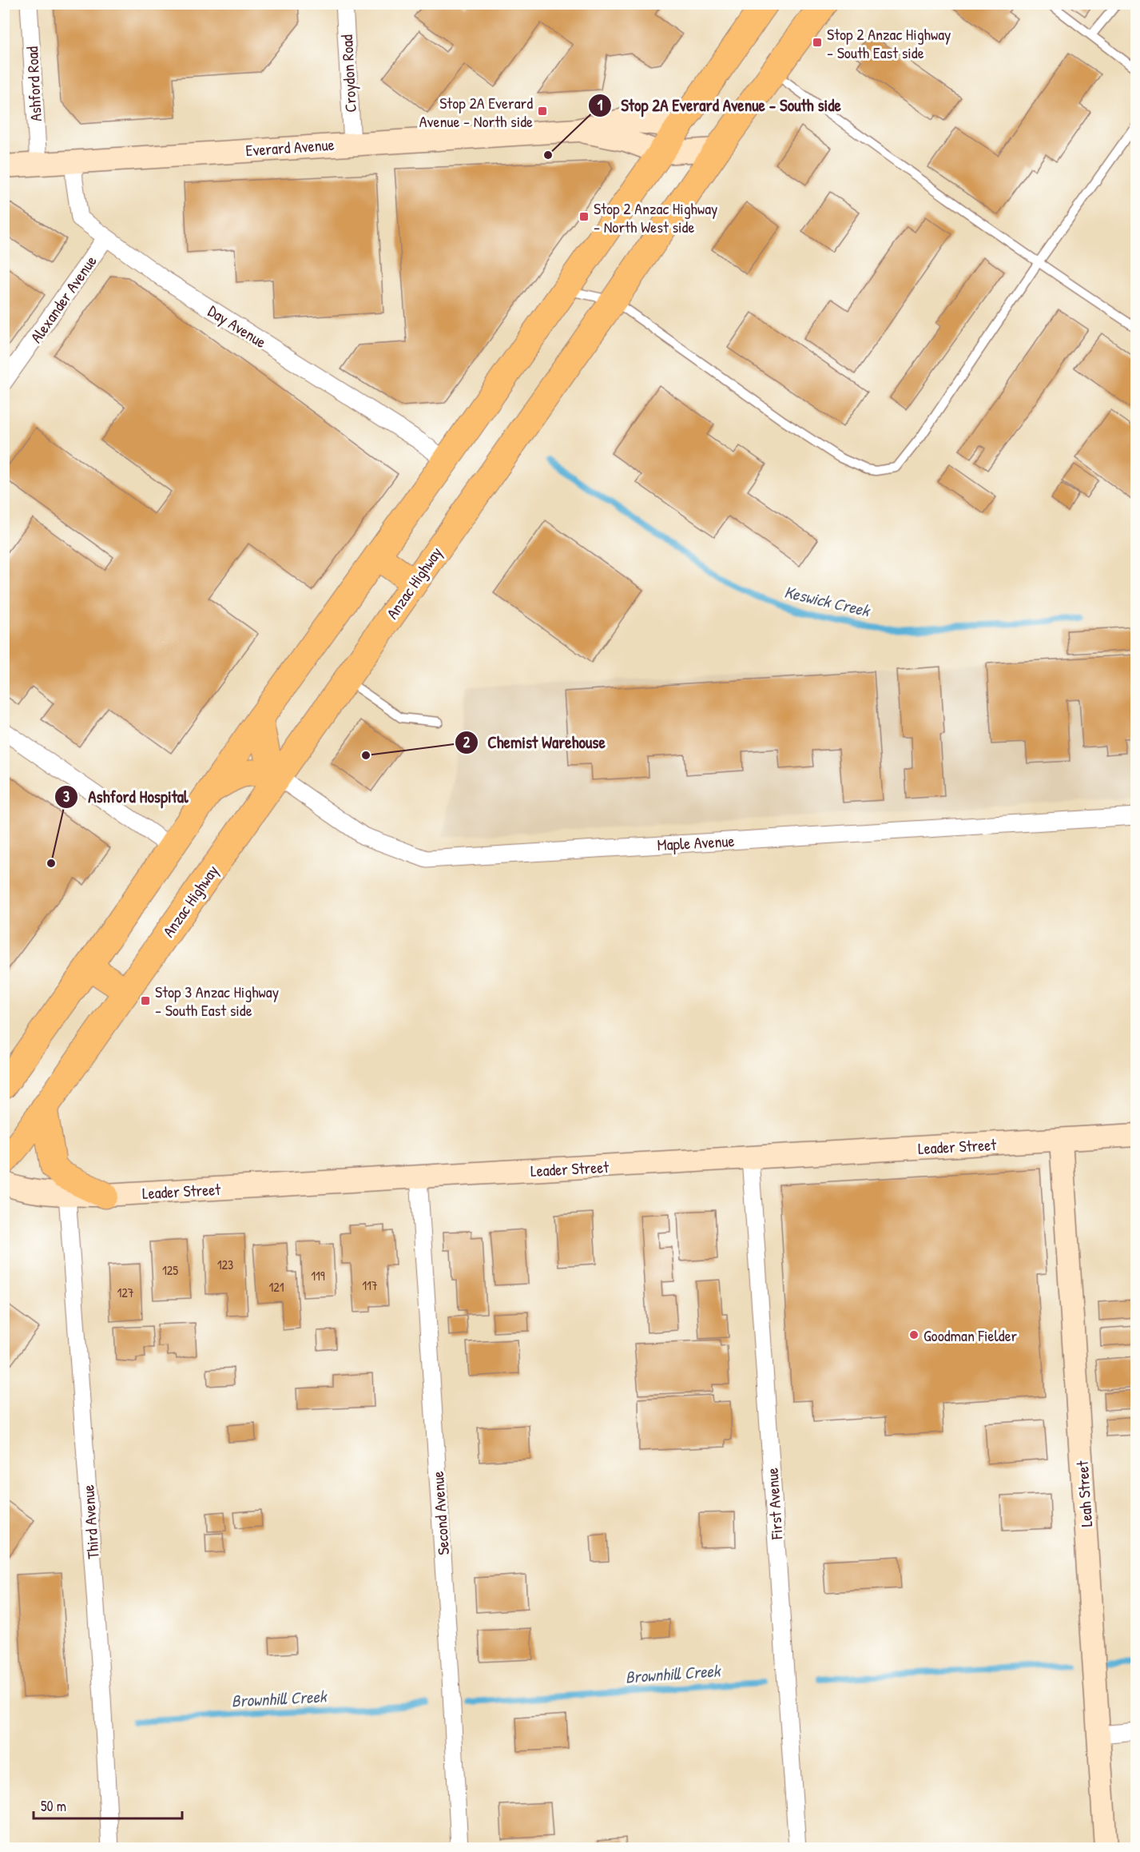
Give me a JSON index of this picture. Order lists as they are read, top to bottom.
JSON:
{
  "streets": {
    "highway": ["Anzac Highway"],
    "street": [
      "Croydon Road",
      "Ashford Road",
      "Everard Avenue",
      "Alexander Avenue",
      "Day Avenue",
      "Maple Avenue",
      "Leader Street",
      "Leah Street",
      "First Avenue",
      "Second Avenue",
      "Third Avenue"
    ]
  },
  "crossings": [
    ["Croydon Road", "Everard Avenue"],
    ["Ashford Road", "Everard Avenue"],
    ["Everard Avenue", "Day Avenue"],
    ["Everard Avenue", "Anzac Highway"],
    ["Alexander Avenue", "Day Avenue"],
    ["Anzac Highway", "Maple Avenue"],
    ["Leader Street", "Leah Street"],
    ["Leader Street", "First Avenue"],
    ["Leader Street", "Second Avenue"],
    ["Leader Street", "Third Avenue"]
  ],
  "water": ["Keswick Creek", "Brownhill Creek"],
  "places": {
    "transit": [
      "Stop 2 Anzac Highway - South East side",
      "Stop 2A Everard Avenue - North side",
      "Stop 2 Anzac Highway - North West side",
      "Stop 3 Anzac Highway - South East side"
    ],
    "other": [
      "Stop 2A Everard Avenue - South side",
      "Chemist Warehouse",
      "Ashford Hospital",
      "Goodman Fielder"
    ]
  },
  "house_numbers": [
    "123",
    "125",
    "119",
    "117",
    "121",
    "127"
  ],
  "scale_bar": "50 m"
}
